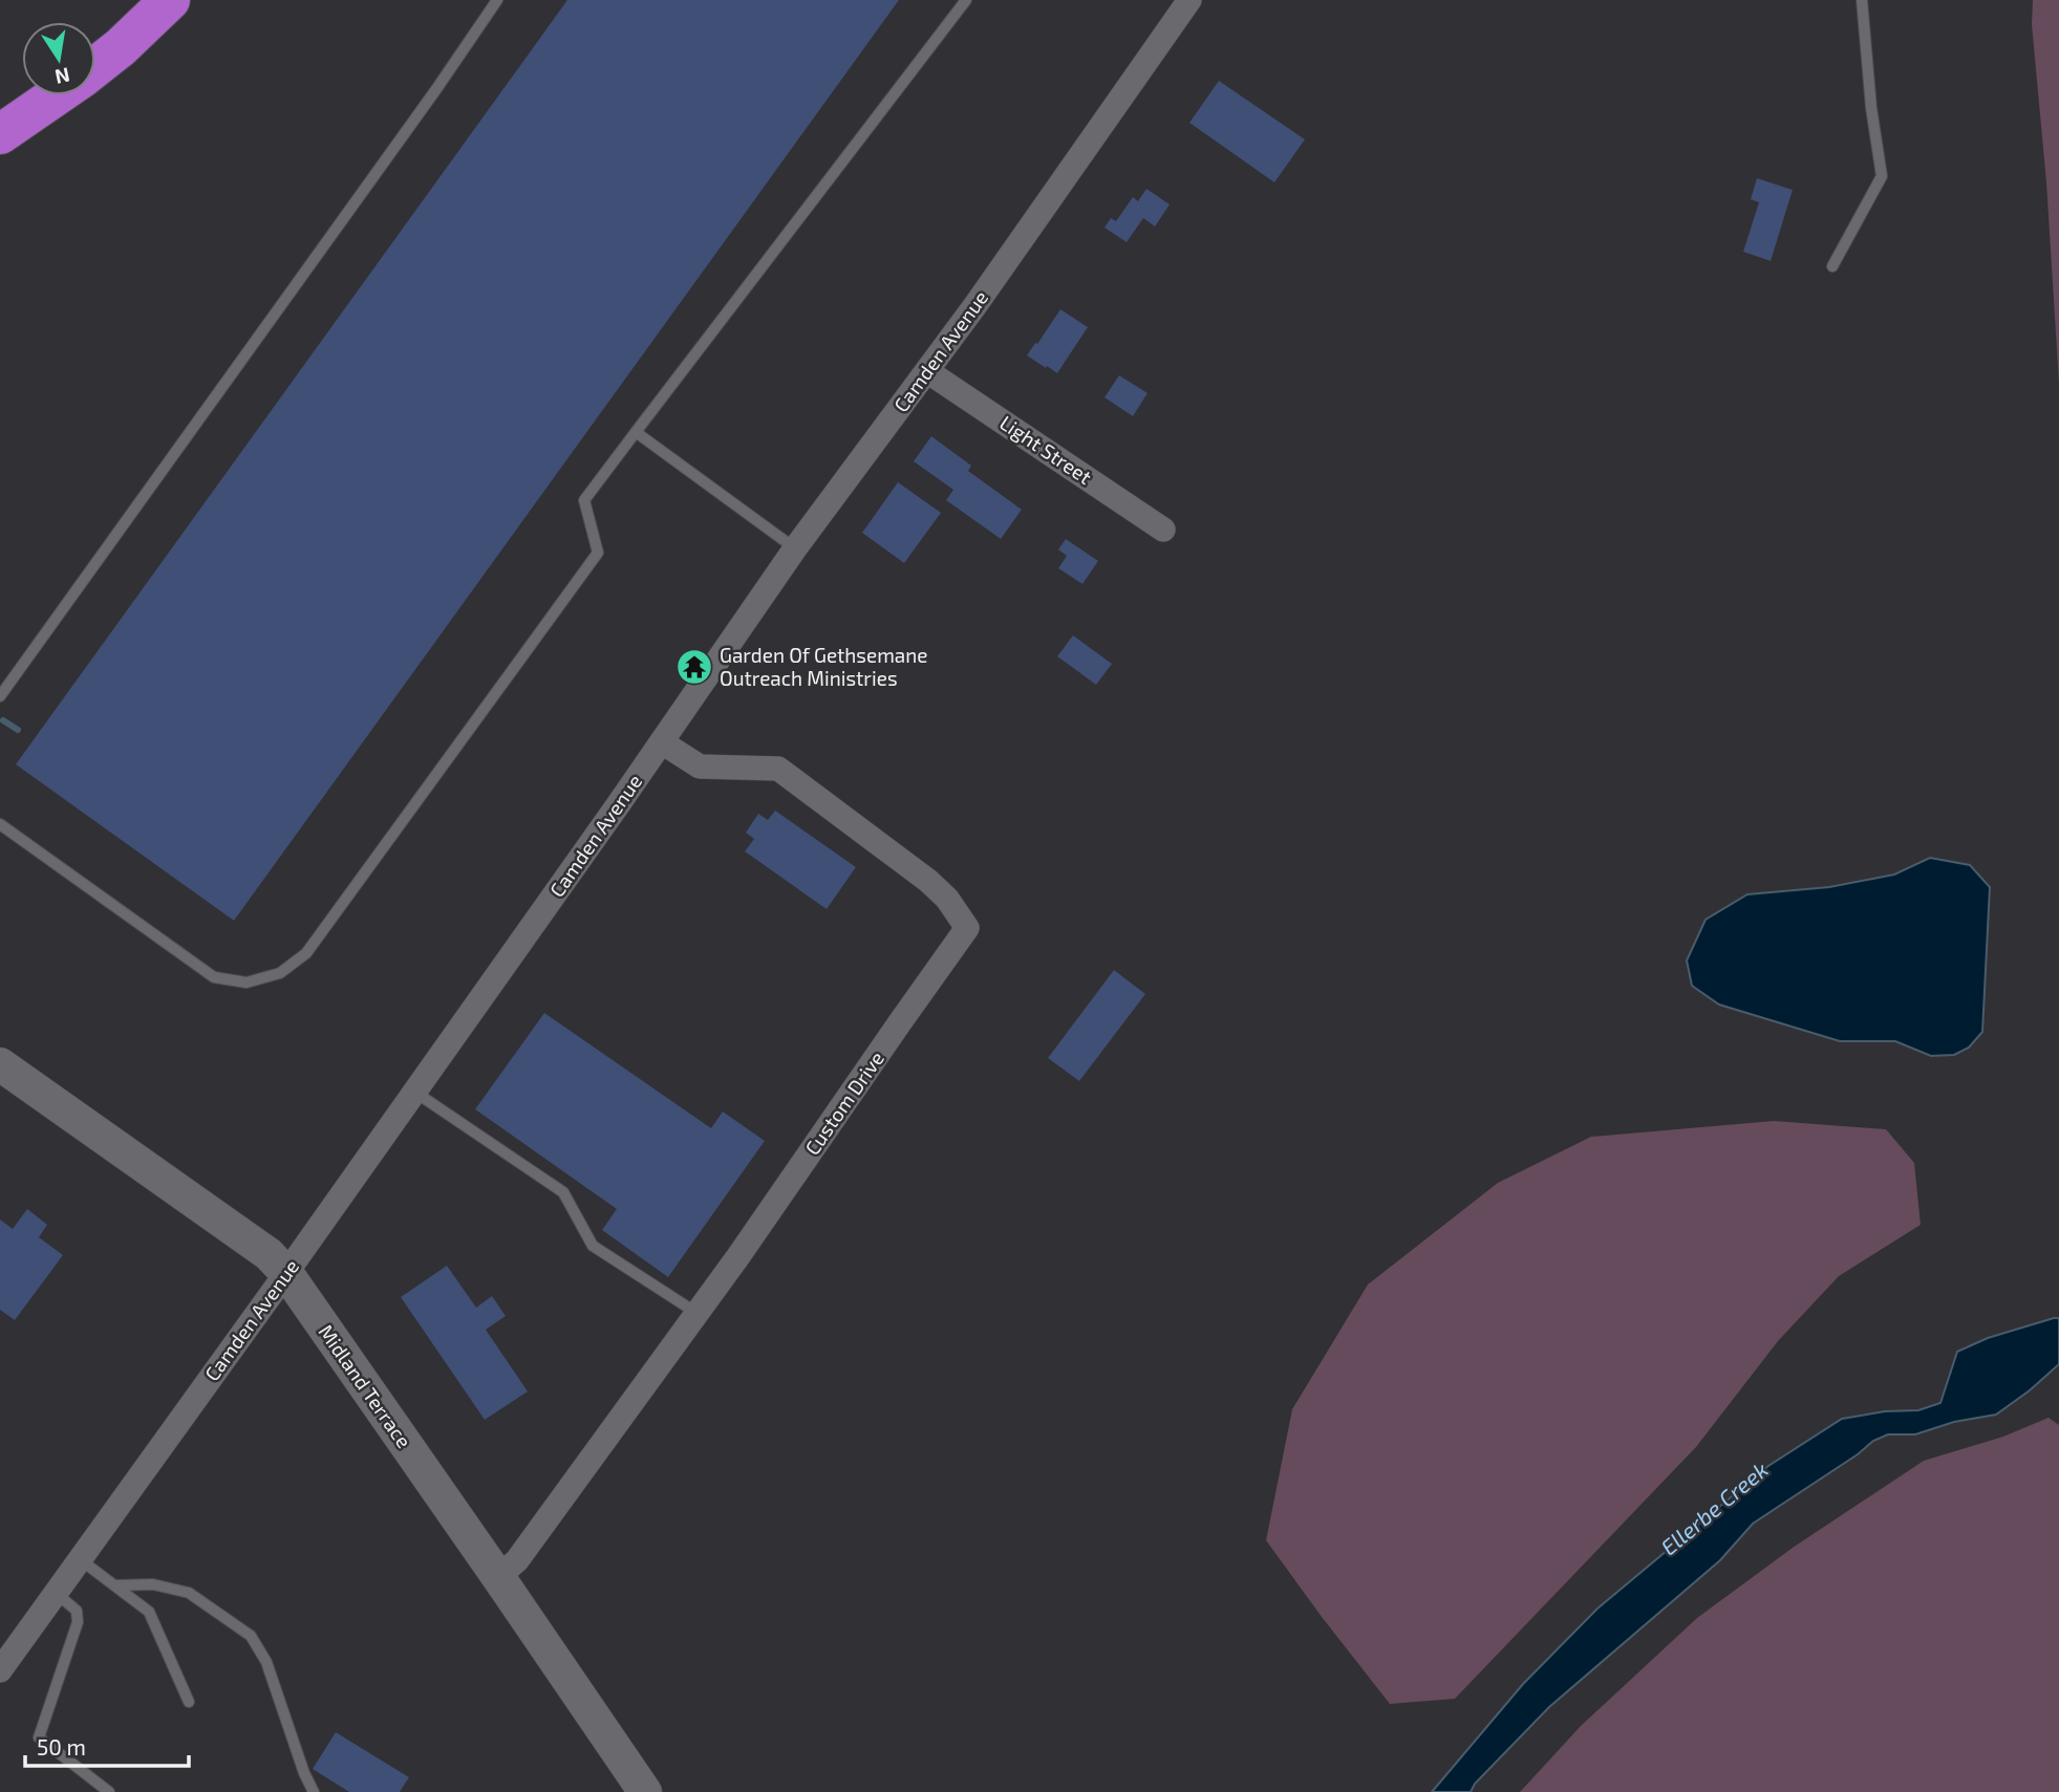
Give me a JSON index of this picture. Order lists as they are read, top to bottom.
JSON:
{
  "streets": {
    "street": [
      "Camden Avenue",
      "Light Street",
      "Custom Drive",
      "Midland Terrace"
    ]
  },
  "crossings": [
    ["Camden Avenue", "Light Street"],
    ["Camden Avenue", "Custom Drive"],
    ["Camden Avenue", "Midland Terrace"],
    ["Custom Drive", "Midland Terrace"]
  ],
  "water": ["Ellerbe Creek"],
  "places": {
    "temple": ["Garden Of Gethsemane Outreach Ministries"]
  },
  "scale_bar": "50 m",
  "north": "bottom"
}
